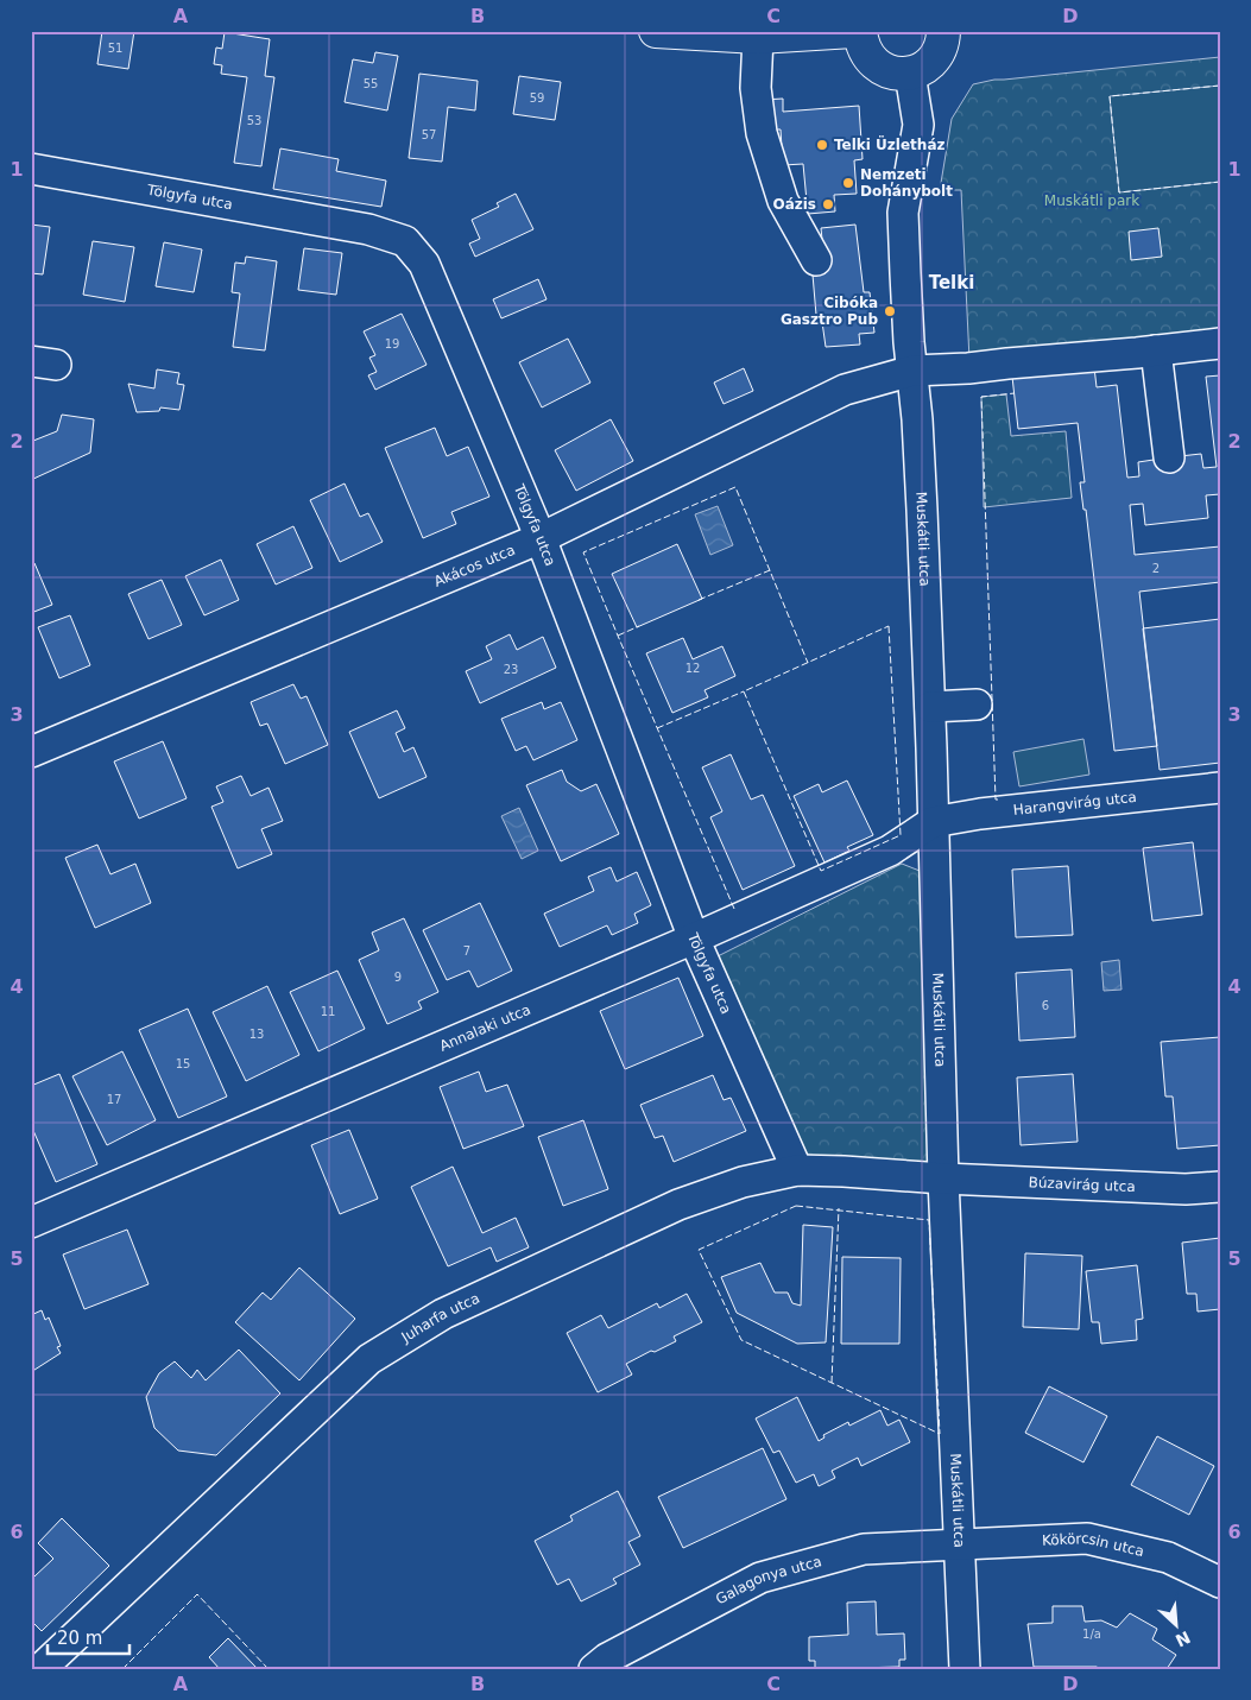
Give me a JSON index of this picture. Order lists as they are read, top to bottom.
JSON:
{
  "streets": {
    "street": [
      "Tölgyfa utca",
      "Muskátli utca",
      "Akácos utca",
      "Harangvirág utca",
      "Annalaki utca",
      "Búzavirág utca",
      "Juharfa utca",
      "Kökörcsin utca",
      "Galagonya utca"
    ]
  },
  "crossings": [
    ["Tölgyfa utca", "Akácos utca"],
    ["Tölgyfa utca", "Annalaki utca"],
    ["Tölgyfa utca", "Juharfa utca"],
    ["Muskátli utca", "Akácos utca"],
    ["Muskátli utca", "Harangvirág utca"],
    ["Muskátli utca", "Annalaki utca"],
    ["Muskátli utca", "Búzavirág utca"],
    ["Muskátli utca", "Juharfa utca"],
    ["Muskátli utca", "Kökörcsin utca"],
    ["Muskátli utca", "Galagonya utca"],
    ["Harangvirág utca", "Annalaki utca"],
    ["Búzavirág utca", "Juharfa utca"],
    ["Kökörcsin utca", "Galagonya utca"]
  ],
  "districts": ["Telki"],
  "parks": ["Muskátli park"],
  "places": [
    "Telki Üzletház",
    "Nemzeti Dohánybolt",
    "Oázis",
    "Cibóka Gasztro Pub"
  ],
  "house_numbers": [
    "51",
    "55",
    "59",
    "53",
    "57",
    "19",
    "2",
    "12",
    "23",
    "7",
    "9",
    "6",
    "11",
    "13",
    "15",
    "17",
    "1/a"
  ],
  "scale_bar": "20 m",
  "north": "bottom right",
  "grid": {
    "columns": [
      "A",
      "B",
      "C",
      "D"
    ],
    "rows": [
      "1",
      "2",
      "3",
      "4",
      "5",
      "6"
    ]
  }
}
